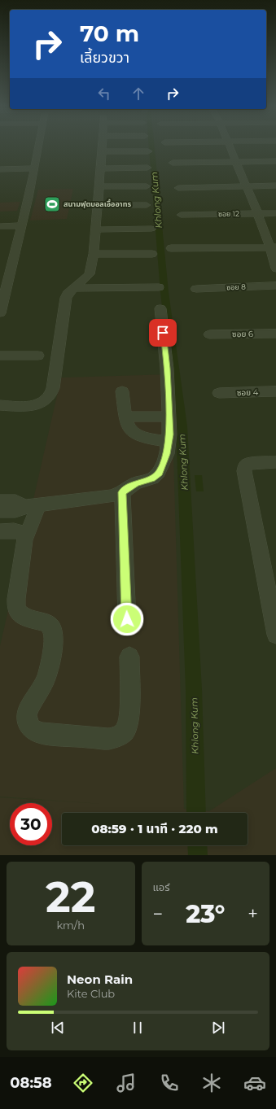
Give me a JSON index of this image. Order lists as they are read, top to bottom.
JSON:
{
  "streets": {
    "street": [
      "ซอย 12",
      "ซอย 8",
      "ซอย 6",
      "ซอย 4"
    ]
  },
  "water": ["Khlong Kum"],
  "places": {
    "sports": ["สนามฟุตบอลเอื้ออาทร"]
  },
  "page": {
    "turn": ["70 m", "เลี้ยวขวา"],
    "limit": "30",
    "trip": "08:59 · 1 นาที · 220 m",
    "tile": [
      ["22", "km/h"],
      "แอร์"
    ],
    "heat": ["−", "23°", "+"],
    "song": ["Neon Rain", "Kite Club"],
    "tabs": "08:58"
  }
}
